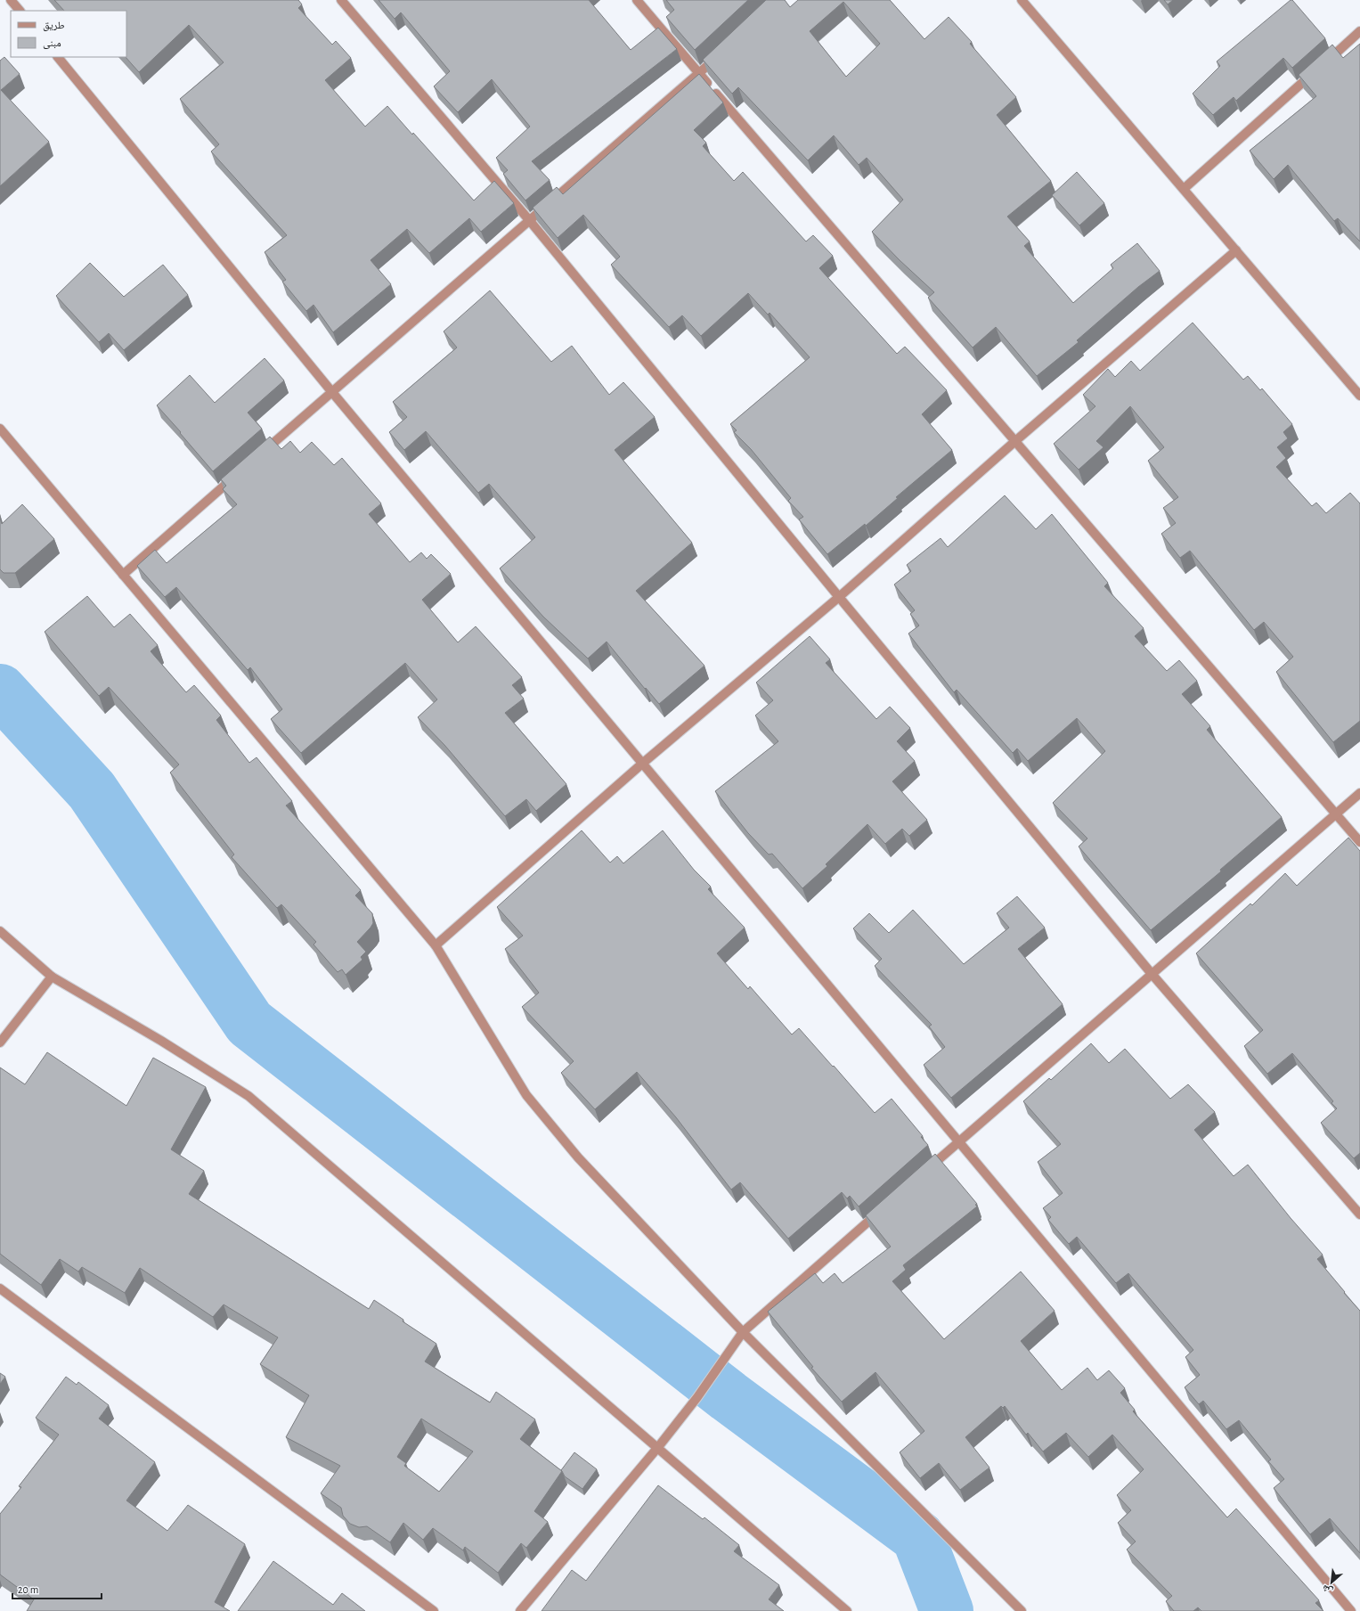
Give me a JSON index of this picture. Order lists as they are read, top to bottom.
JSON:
{
  "legend": ["طريق", "مبنى"],
  "scale_bar": "20 m",
  "north": "bottom left"
}
